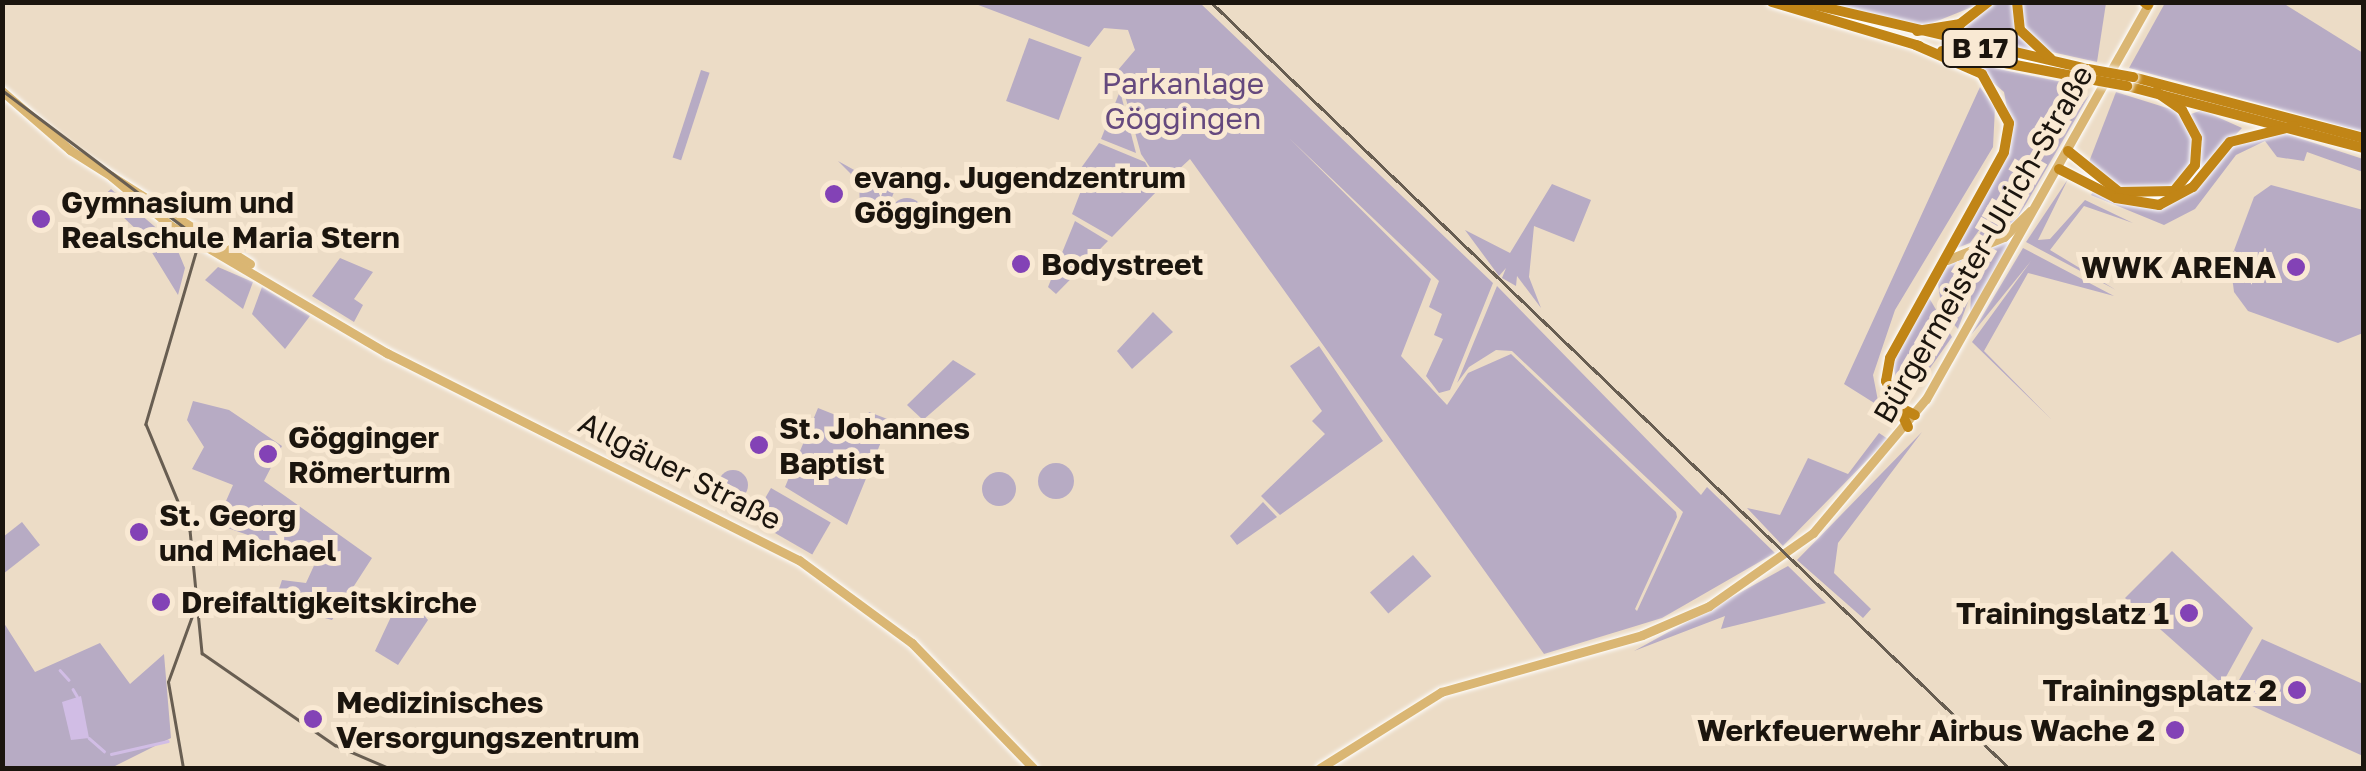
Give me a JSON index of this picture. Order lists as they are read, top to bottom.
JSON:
{
  "streets": {
    "highway": ["B 17"],
    "main road": ["Bürgermeister-Ulrich-Straße", "Allgäuer Straße"]
  },
  "parks": ["Parkanlage Göggingen"],
  "places": [
    "evang. Jugendzentrum Göggingen",
    "Gymnasium und Realschule Maria Stern",
    "Bodystreet",
    "WWK ARENA",
    "St. Johannes Baptist",
    "Gögginger Römerturm",
    "St. Georg und Michael",
    "Dreifaltigkeitskirche",
    "Trainingslatz 1",
    "Trainingsplatz 2",
    "Medizinisches Versorgungszentrum",
    "Werkfeuerwehr Airbus Wache 2"
  ]
}
